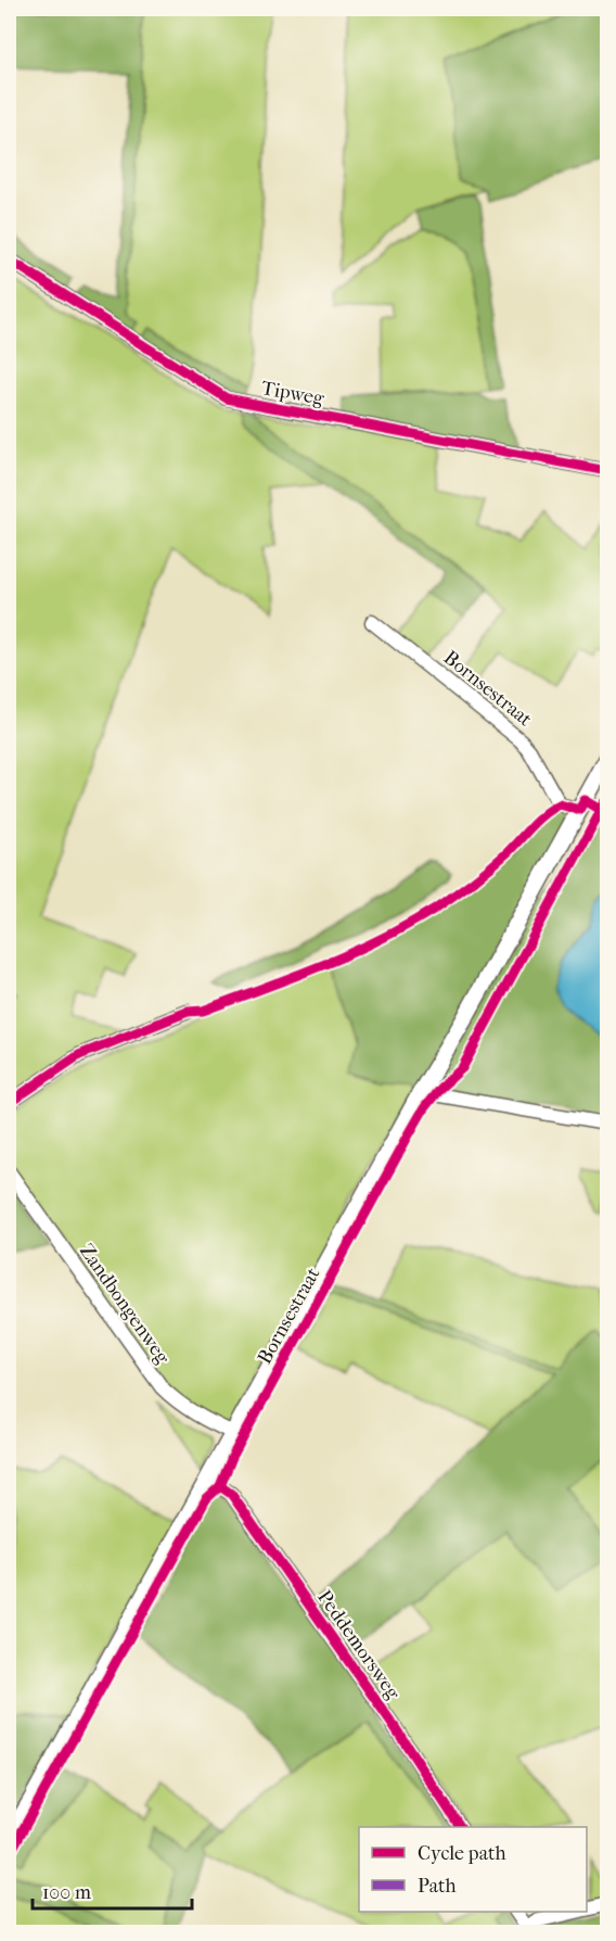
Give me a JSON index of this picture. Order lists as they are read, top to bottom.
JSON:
{
  "streets": {
    "street": [
      "Tipweg",
      "Bornsestraat",
      "Zandbongenweg",
      "Peddemorsweg"
    ]
  },
  "crossings": [
    ["Bornsestraat", "Zandbongenweg"],
    ["Bornsestraat", "Peddemorsweg"]
  ],
  "legend": ["Cycle path", "Path"],
  "scale_bar": "100 m"
}
